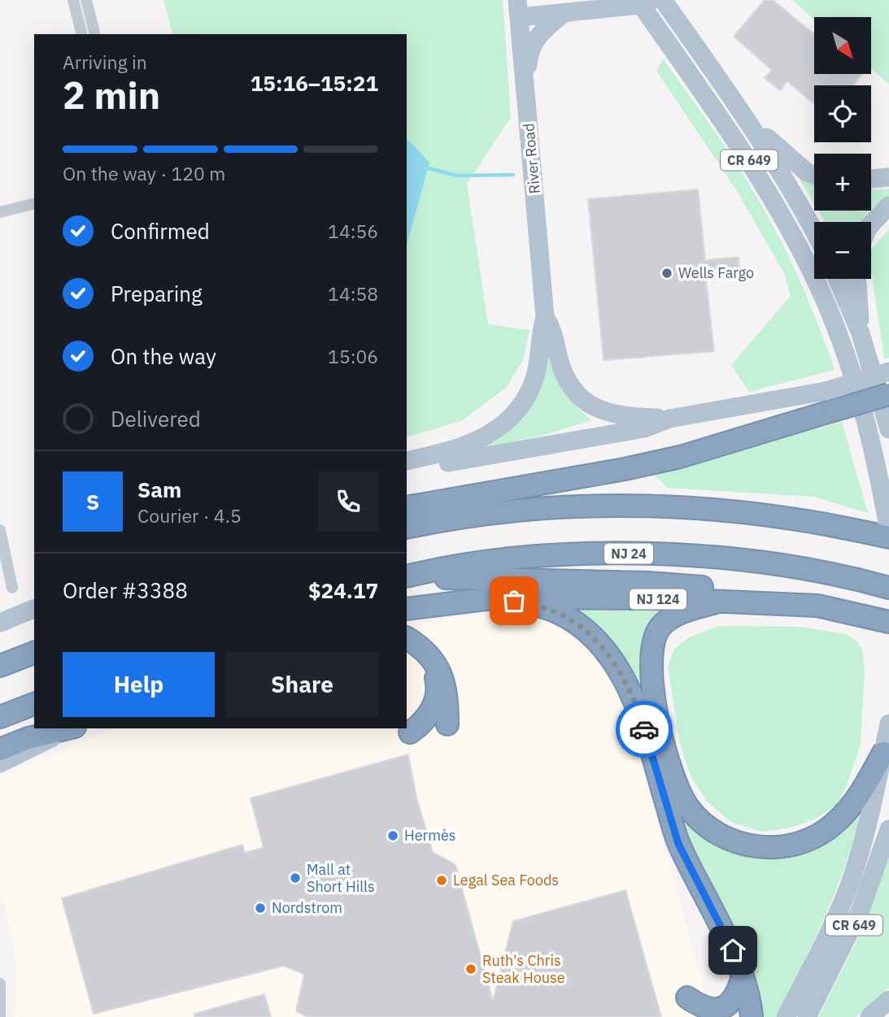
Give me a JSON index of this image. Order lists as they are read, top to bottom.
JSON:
{
  "streets": {
    "highway": ["NJ 24", "NJ 124"],
    "main road": ["River Road", "CR 649"]
  },
  "places": [
    "Wells Fargo",
    "Hermès",
    "Mall at Short Hills",
    "Legal Sea Foods",
    "Nordstrom",
    "Ruth's Chris Steak House"
  ],
  "north": "bottom right",
  "page": {
    "map_buttons": ["+", "−"],
    "heading": ["2 min", "Arriving in", "15:16–15:21"],
    "panel": [
      "Sam",
      "Courier · 4.5",
      "Order #3388",
      "$24.17"
    ],
    "bar": "On the way · 120 m",
    "list": [
      ["Confirmed", "14:56"],
      ["Preparing", "14:58"],
      ["On the way", "15:06"],
      "Delivered"
    ],
    "round": "S",
    "buttons": ["Help", "Share"]
  }
}
